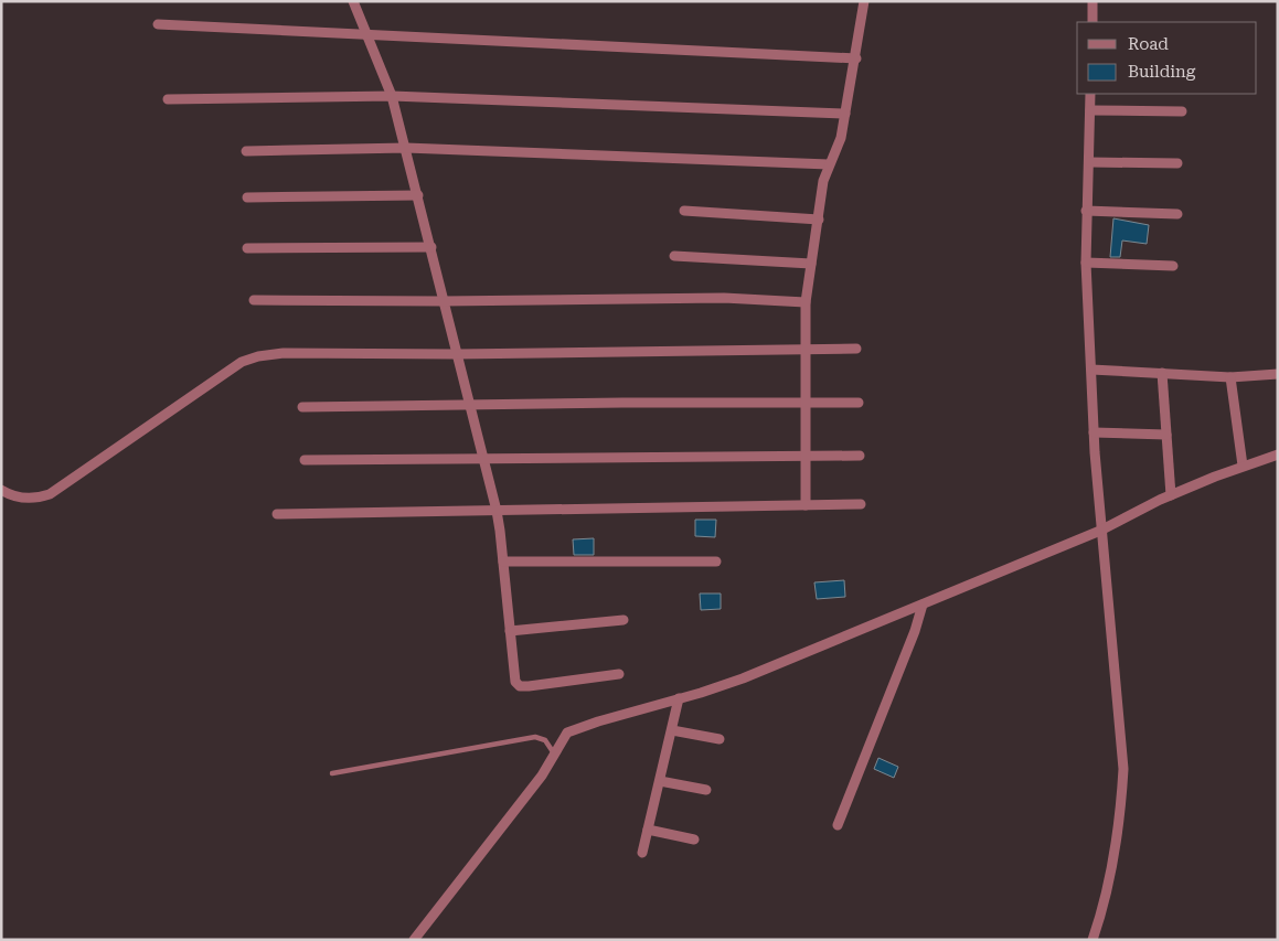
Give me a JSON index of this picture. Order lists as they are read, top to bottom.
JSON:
{
  "legend": ["Road", "Building"]
}
